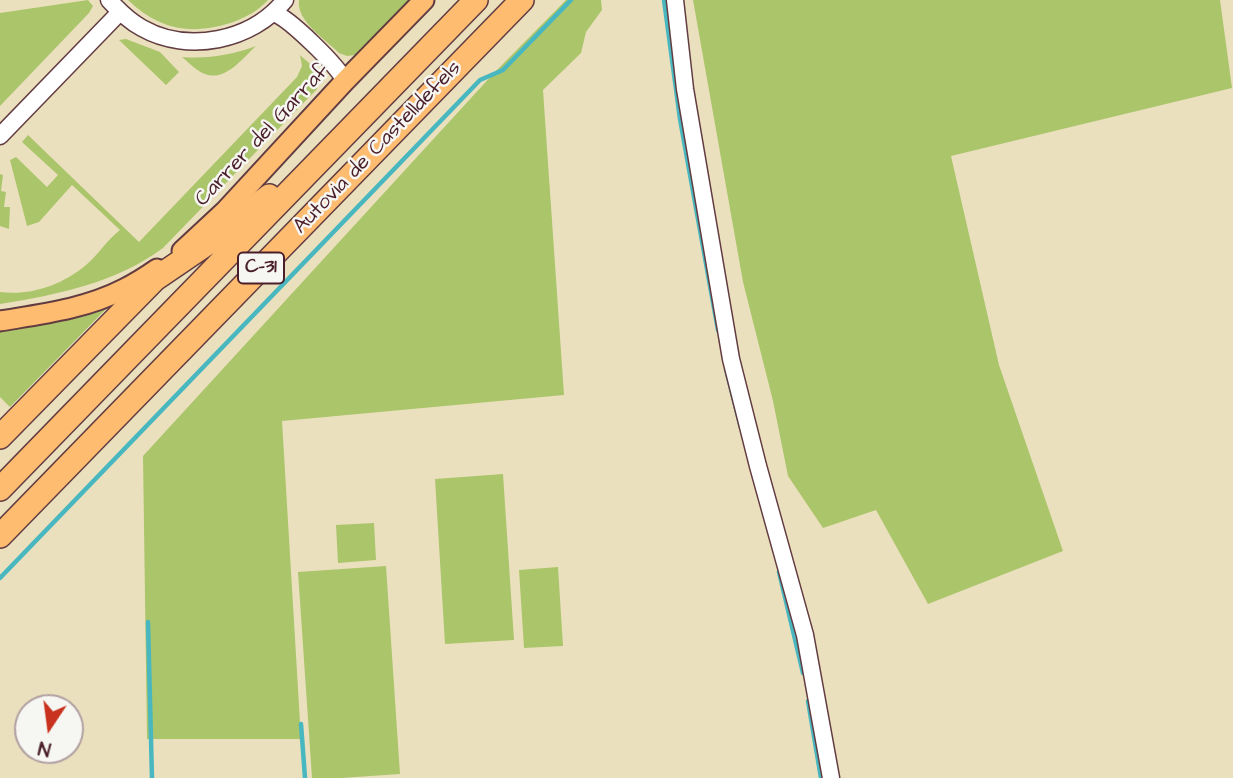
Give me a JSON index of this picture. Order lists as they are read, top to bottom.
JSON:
{
  "streets": {
    "highway": ["Autovia de Castelldefels", "C-31"],
    "main road": ["Carrer del Garraf"]
  },
  "north": "bottom"
}
